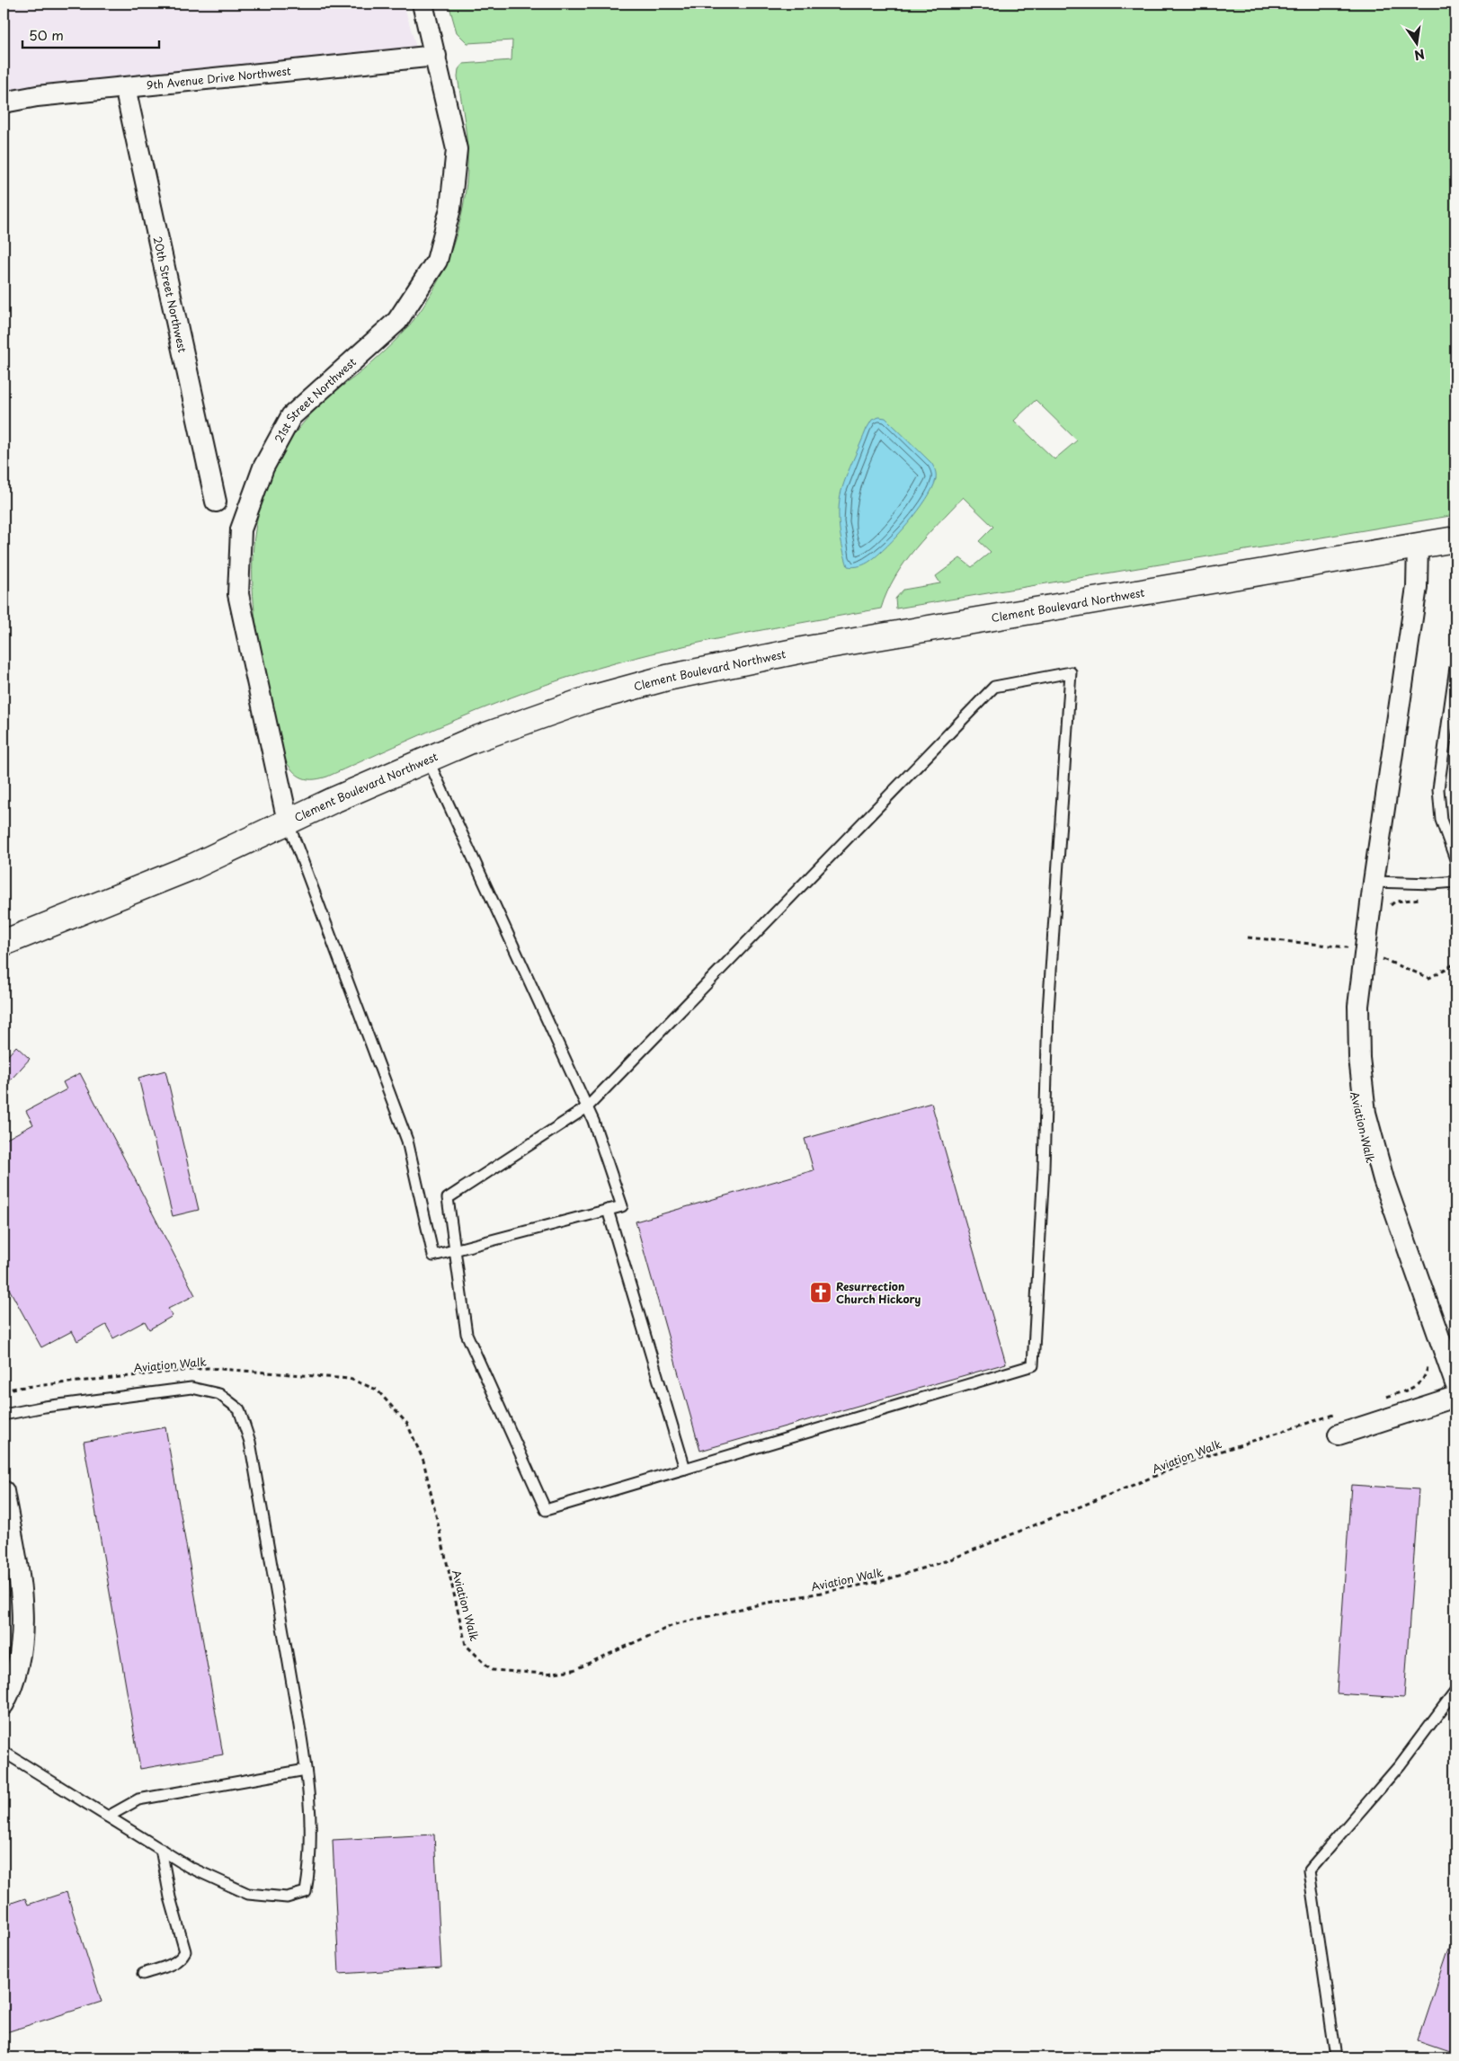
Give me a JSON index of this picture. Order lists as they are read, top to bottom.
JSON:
{
  "streets": {
    "street": [
      "9th Avenue Drive Northwest",
      "20th Street Northwest",
      "21st Street Northwest",
      "Clement Boulevard Northwest"
    ],
    "path": ["Aviation Walk"]
  },
  "crossings": [
    ["9th Avenue Drive Northwest", "20th Street Northwest"],
    ["9th Avenue Drive Northwest", "21st Street Northwest"],
    ["21st Street Northwest", "Clement Boulevard Northwest"]
  ],
  "places": {
    "church": ["Resurrection Church Hickory"]
  },
  "scale_bar": "50 m",
  "north": "bottom"
}
